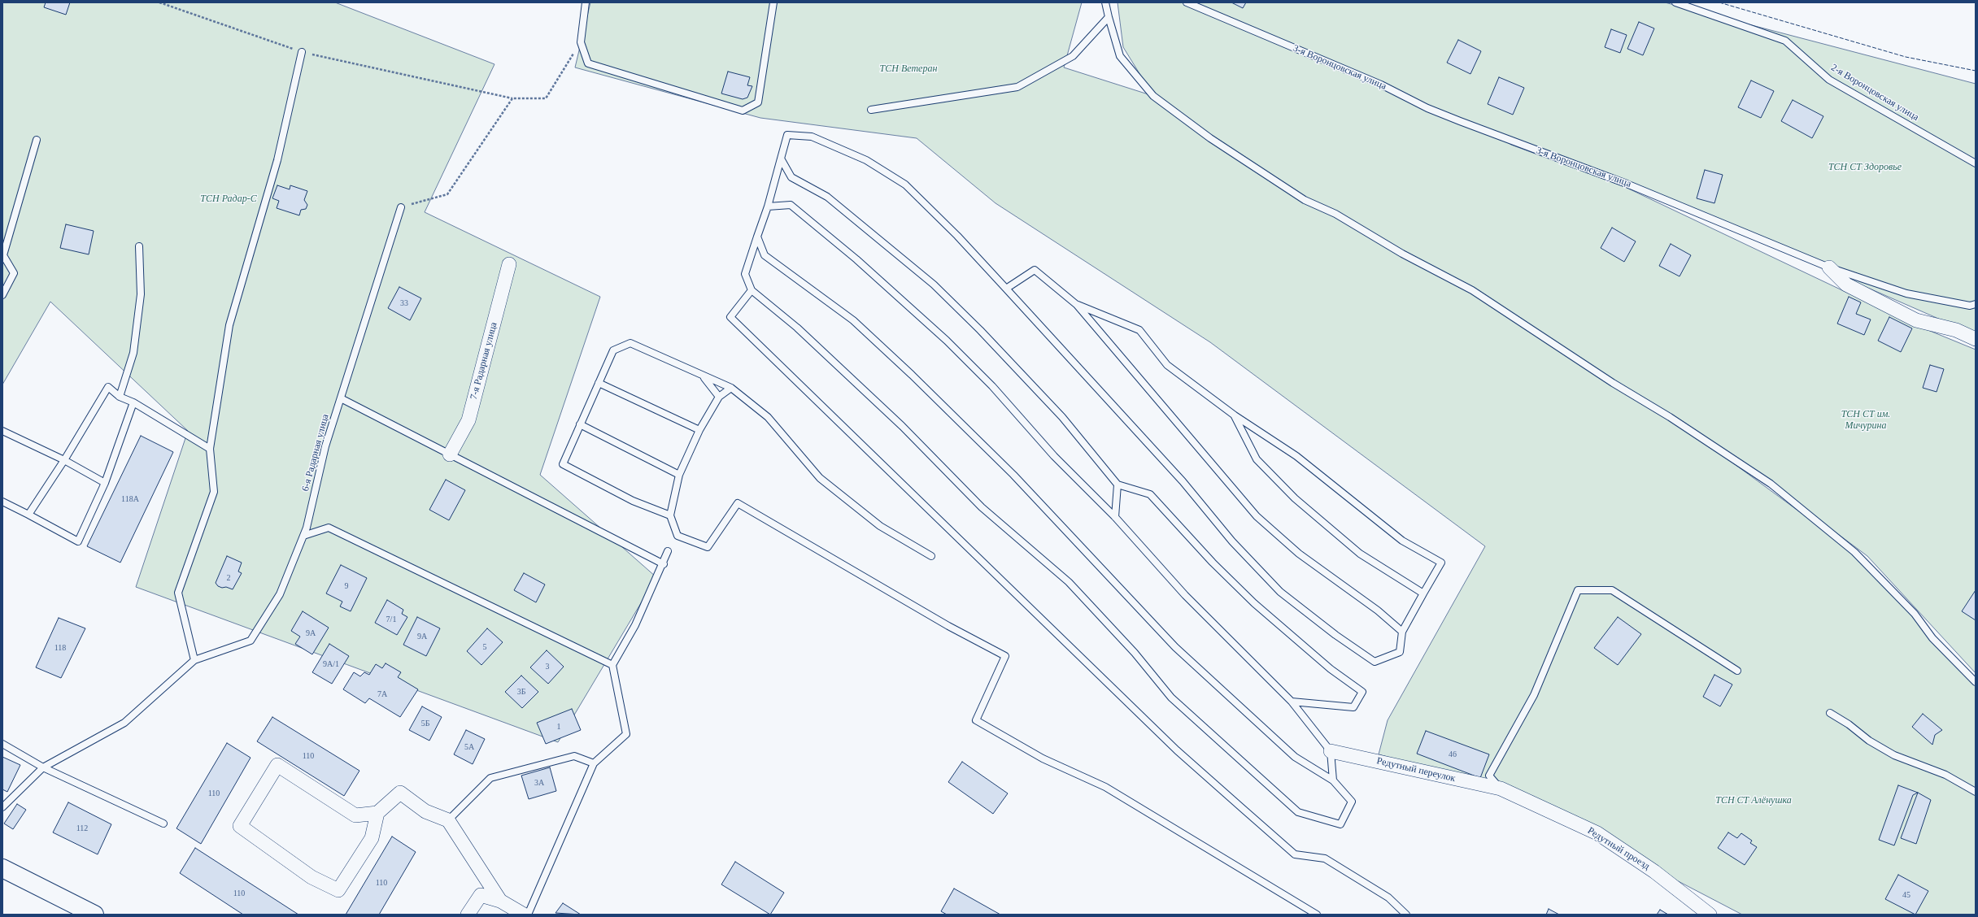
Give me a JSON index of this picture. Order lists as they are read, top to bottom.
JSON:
{
  "streets": {
    "street": [
      "3-я Воронцовская улица",
      "7-я Радарная улица",
      "Редутный переулок",
      "Редутный проезд"
    ],
    "lane": ["2-я Воронцовская улица", "6-я Радарная улица"]
  },
  "crossings": [
    ["Редутный переулок", "Редутный проезд"]
  ],
  "parks": [
    "ТСН Ветеран",
    "ТСН СТ Здоровье",
    "ТСН Радар-С",
    "ТСН СТ им. Мичурина",
    "ТСН СТ Алёнушка"
  ],
  "house_numbers": [
    "33",
    "118А",
    "2",
    "9",
    "7/1",
    "9А",
    "9А",
    "5",
    "118",
    "9А/1",
    "3",
    "3Б",
    "7А",
    "5Б",
    "1",
    "5А",
    "46",
    "110",
    "3А",
    "110",
    "112",
    "110",
    "110",
    "45"
  ]
}
